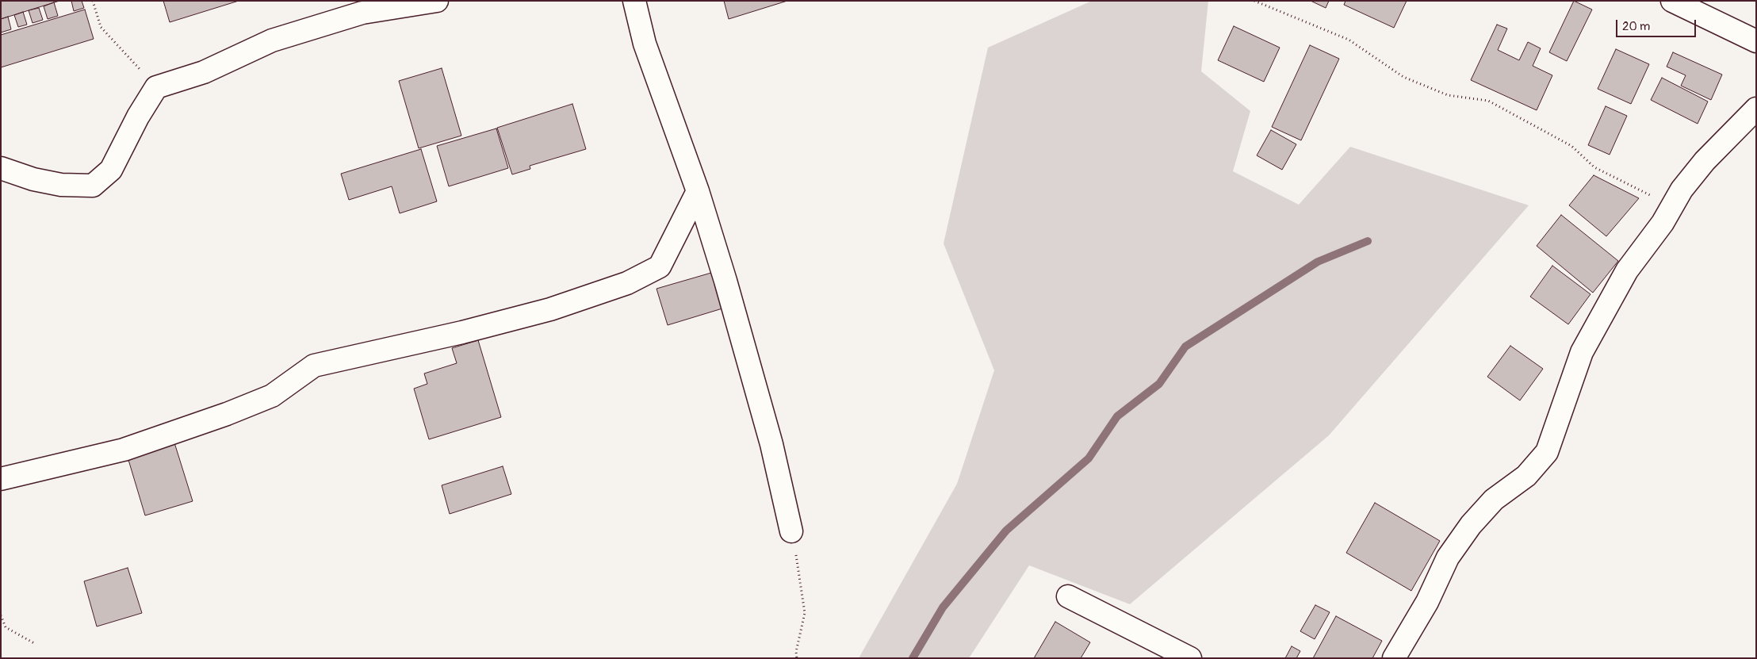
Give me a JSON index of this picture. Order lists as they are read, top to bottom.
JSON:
{
  "scale_bar": "20 m"
}
